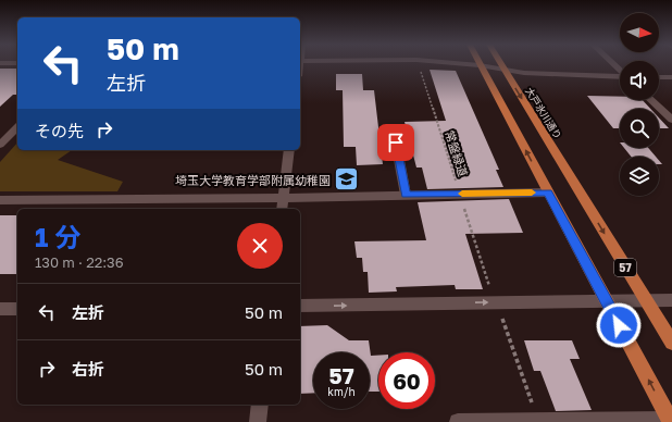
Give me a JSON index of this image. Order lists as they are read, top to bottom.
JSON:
{
  "streets": {
    "main road": ["大戸氷川通り", "57"],
    "path": ["常盤緑道"]
  },
  "crossings": [
    ["大戸氷川通り", "57"]
  ],
  "places": {
    "school or university": ["埼玉大学教育学部附属幼稚園"]
  },
  "north": "right",
  "page": {
    "turn": ["50 m", "左折"],
    "then": "その先",
    "heading": ["1 分", "130 m · 22:36"],
    "list": [
      {
        "name": "左折",
        "value": "50 m"
      },
      {
        "name": "右折",
        "value": "50 m"
      }
    ],
    "speed": "57 km/h",
    "limit": "60"
  }
}
